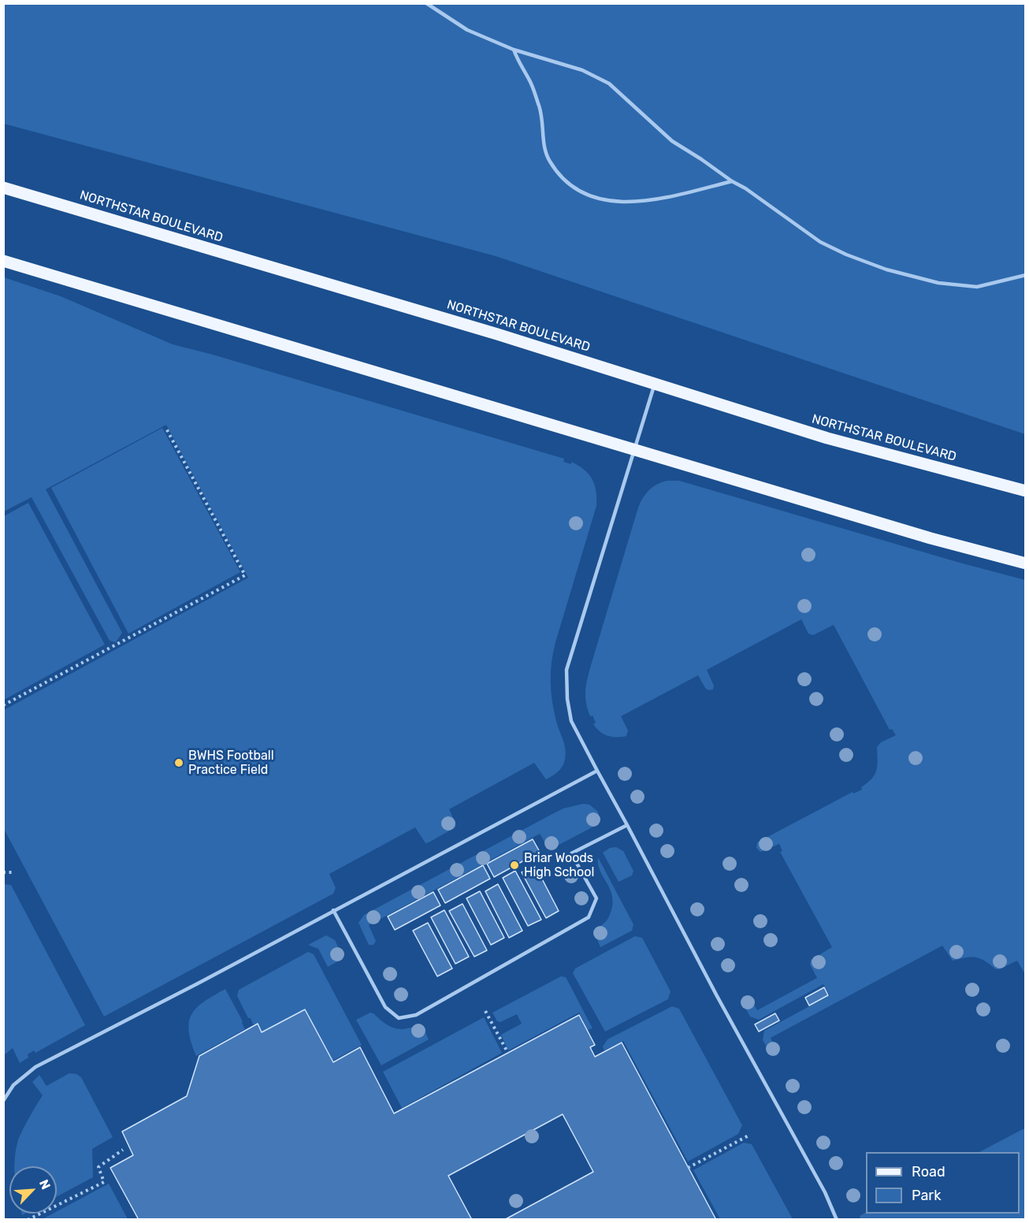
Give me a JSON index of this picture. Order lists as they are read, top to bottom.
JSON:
{
  "streets": {
    "main road": ["NORTHSTAR BOULEVARD"]
  },
  "places": ["BWHS Football Practice Field", "Briar Woods High School"],
  "legend": ["Road", "Park"],
  "north": "top right"
}
